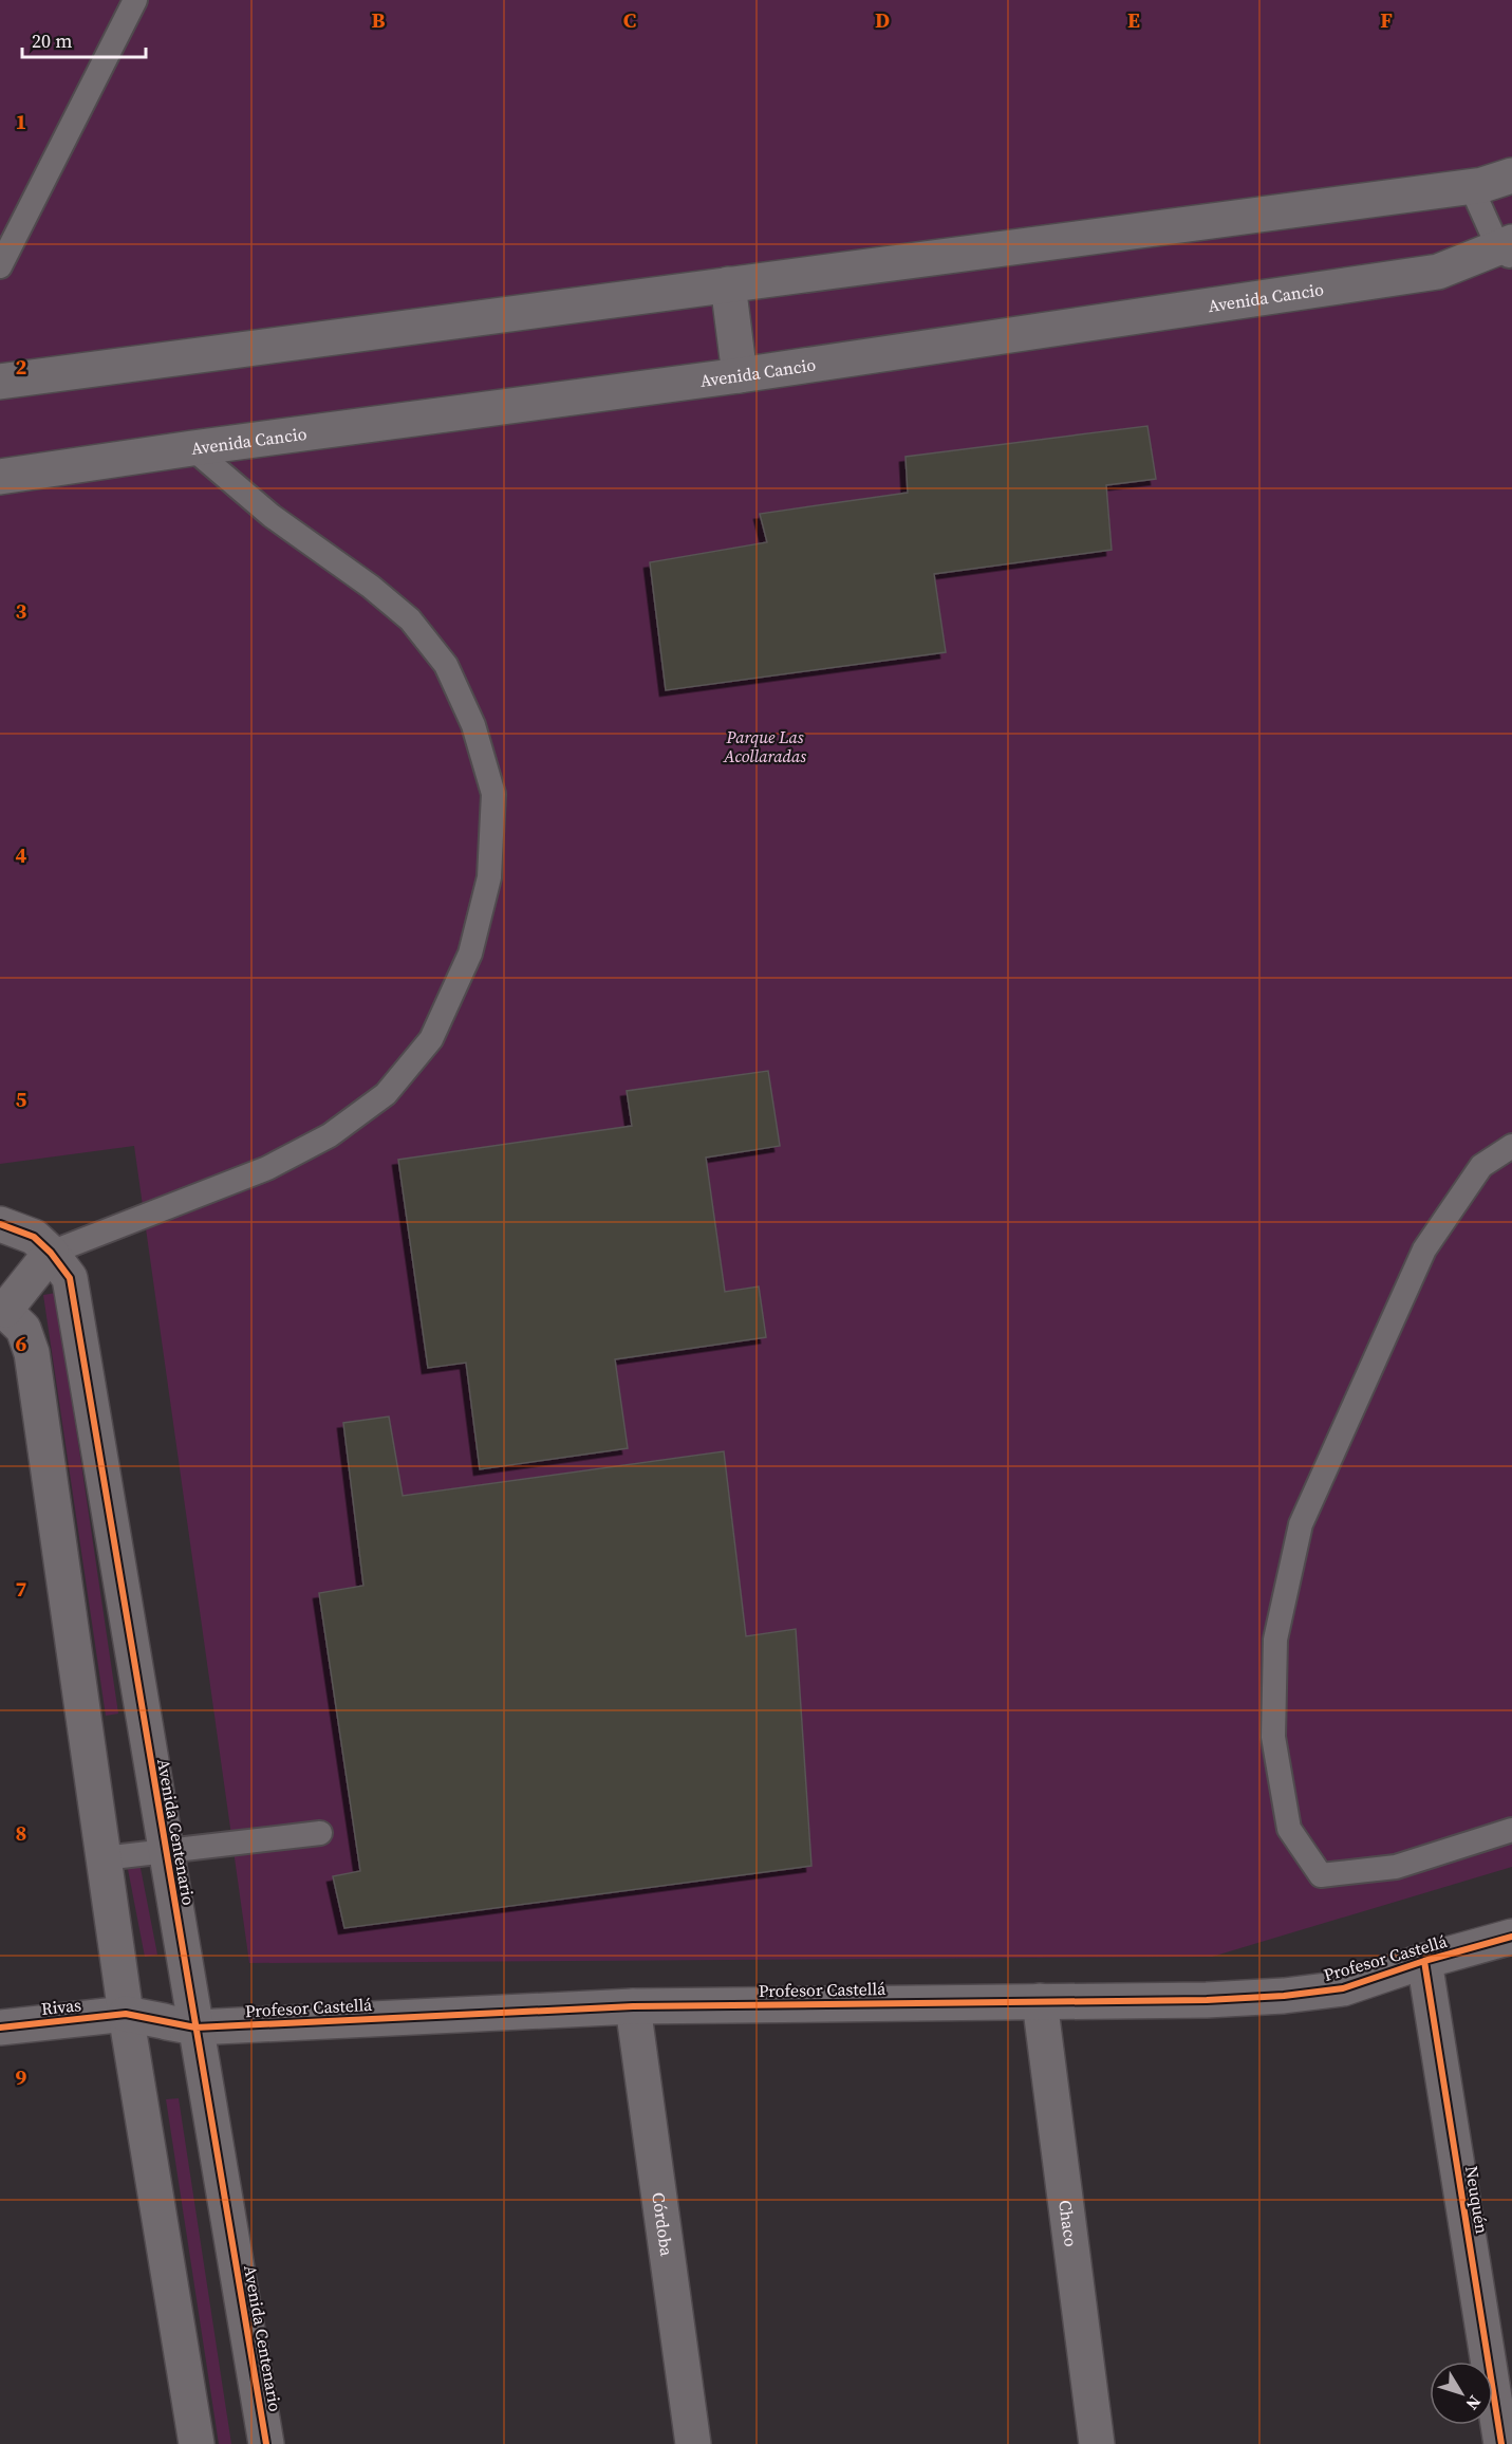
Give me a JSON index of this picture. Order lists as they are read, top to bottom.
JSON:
{
  "streets": {
    "street": [
      "Avenida Cancio",
      "Avenida Centenario",
      "Profesor Castellá",
      "Rivas",
      "Neuquén",
      "Chaco",
      "Córdoba"
    ]
  },
  "crossings": [
    ["Avenida Centenario", "Profesor Castellá"],
    ["Profesor Castellá", "Rivas"],
    ["Profesor Castellá", "Neuquén"],
    ["Profesor Castellá", "Chaco"],
    ["Profesor Castellá", "Córdoba"]
  ],
  "parks": ["Parque Las Acollaradas"],
  "scale_bar": "20 m",
  "north": "bottom right",
  "grid": {
    "columns": [
      "B",
      "C",
      "D",
      "E",
      "F"
    ],
    "rows": [
      "1",
      "2",
      "3",
      "4",
      "5",
      "6",
      "7",
      "8",
      "9"
    ]
  }
}
